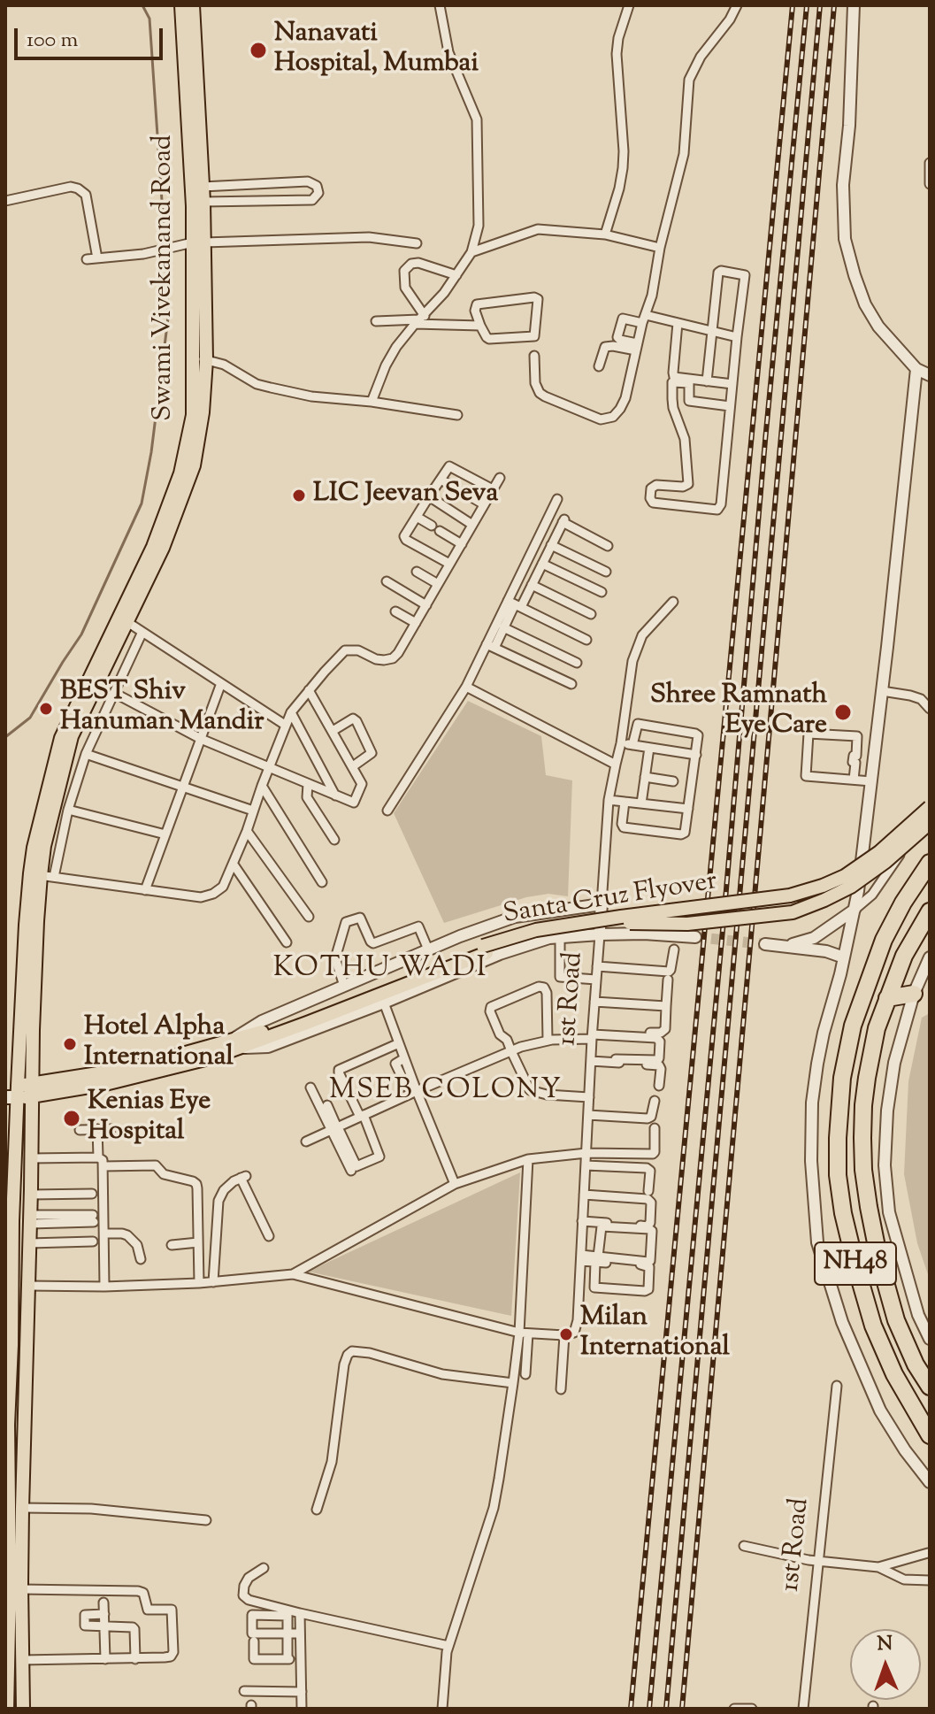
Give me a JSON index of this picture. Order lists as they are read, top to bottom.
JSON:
{
  "streets": {
    "highway": ["NH48"],
    "main road": ["Swami Vivekanand Road", "Santa Cruz Flyover"],
    "street": ["1st Road"]
  },
  "crossings": [
    ["Swami Vivekanand Road", "Santa Cruz Flyover"]
  ],
  "districts": ["KOTHU WADI", "MSEB COLONY"],
  "places": [
    "Nanavati Hospital, Mumbai",
    "LIC Jeevan Seva",
    "BEST Shiv Hanuman Mandir",
    "Shree Ramnath Eye Care",
    "Hotel Alpha International",
    "Kenias Eye Hospital",
    "Milan International"
  ],
  "scale_bar": "100 m",
  "north": "top"
}
